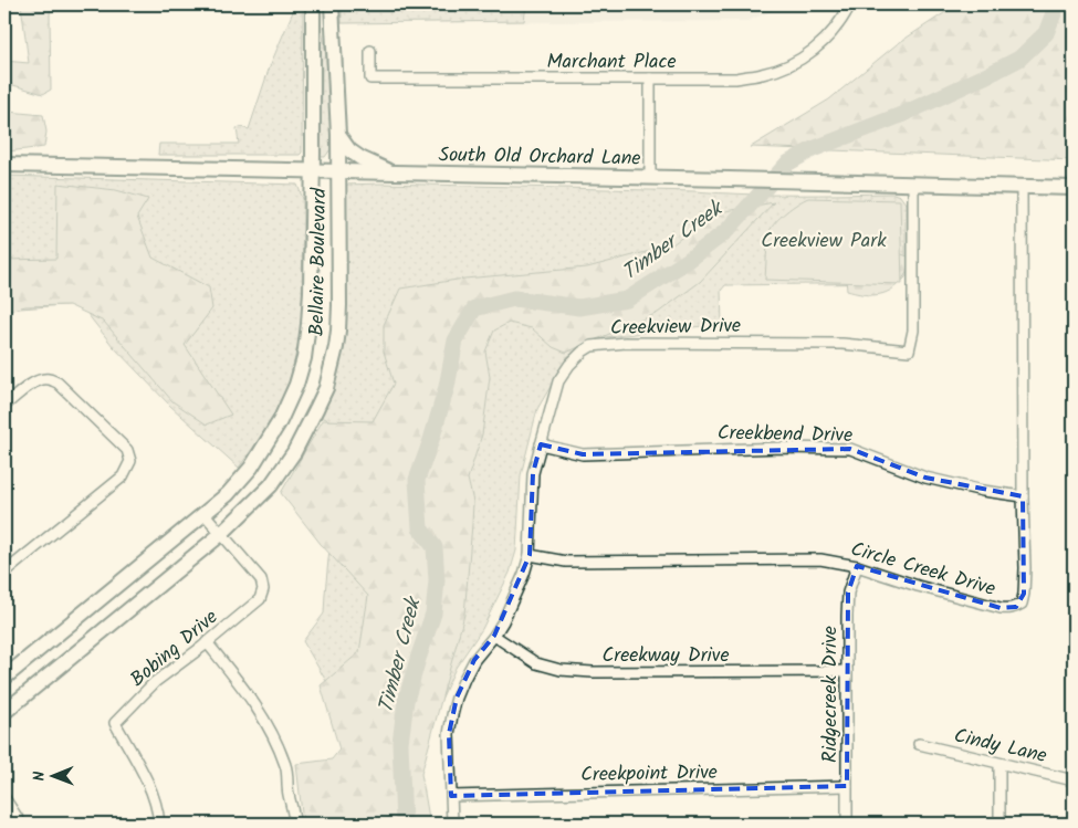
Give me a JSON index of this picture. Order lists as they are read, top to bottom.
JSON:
{
  "streets": {
    "main road": ["South Old Orchard Lane", "Bellaire Boulevard"],
    "street": [
      "Marchant Place",
      "Creekview Drive",
      "Creekbend Drive",
      "Circle Creek Drive",
      "Bobing Drive",
      "Creekway Drive",
      "Ridgecreek Drive",
      "Cindy Lane",
      "Creekpoint Drive"
    ]
  },
  "crossings": [
    ["South Old Orchard Lane", "Bellaire Boulevard"],
    ["South Old Orchard Lane", "Creekview Drive"],
    ["South Old Orchard Lane", "Circle Creek Drive"],
    ["Bellaire Boulevard", "Bobing Drive"],
    ["Creekview Drive", "Creekbend Drive"],
    ["Creekview Drive", "Circle Creek Drive"],
    ["Creekview Drive", "Creekway Drive"],
    ["Creekview Drive", "Creekpoint Drive"],
    ["Creekbend Drive", "Circle Creek Drive"],
    ["Circle Creek Drive", "Ridgecreek Drive"],
    ["Creekway Drive", "Ridgecreek Drive"],
    ["Ridgecreek Drive", "Creekpoint Drive"]
  ],
  "water": ["Timber Creek"],
  "parks": ["Creekview Park"],
  "north": "left"
}
